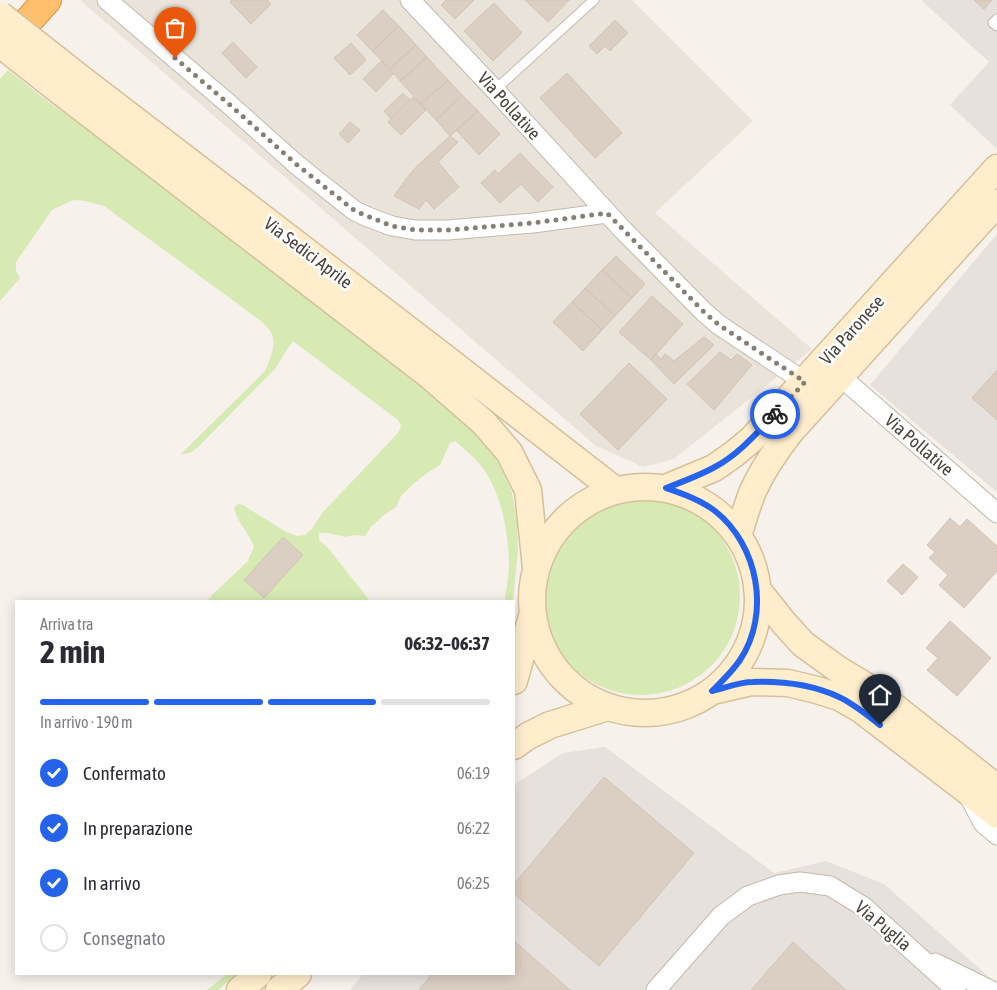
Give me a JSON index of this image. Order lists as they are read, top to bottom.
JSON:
{
  "streets": {
    "main road": ["Via Sedici Aprile", "Via Paronese"],
    "street": ["Via Pollative", "Via Puglia"]
  },
  "crossings": [
    ["Via Pollative", "Via Paronese"],
    ["Via Sedici Aprile", "Via Paronese"]
  ],
  "page": {
    "heading": ["2 min", "Arriva tra", "06:32–06:37"],
    "bar": "In arrivo · 190 m",
    "list": [
      ["Confermato", "06:19"],
      ["In preparazione", "06:22"],
      ["In arrivo", "06:25"],
      "Consegnato"
    ]
  }
}
